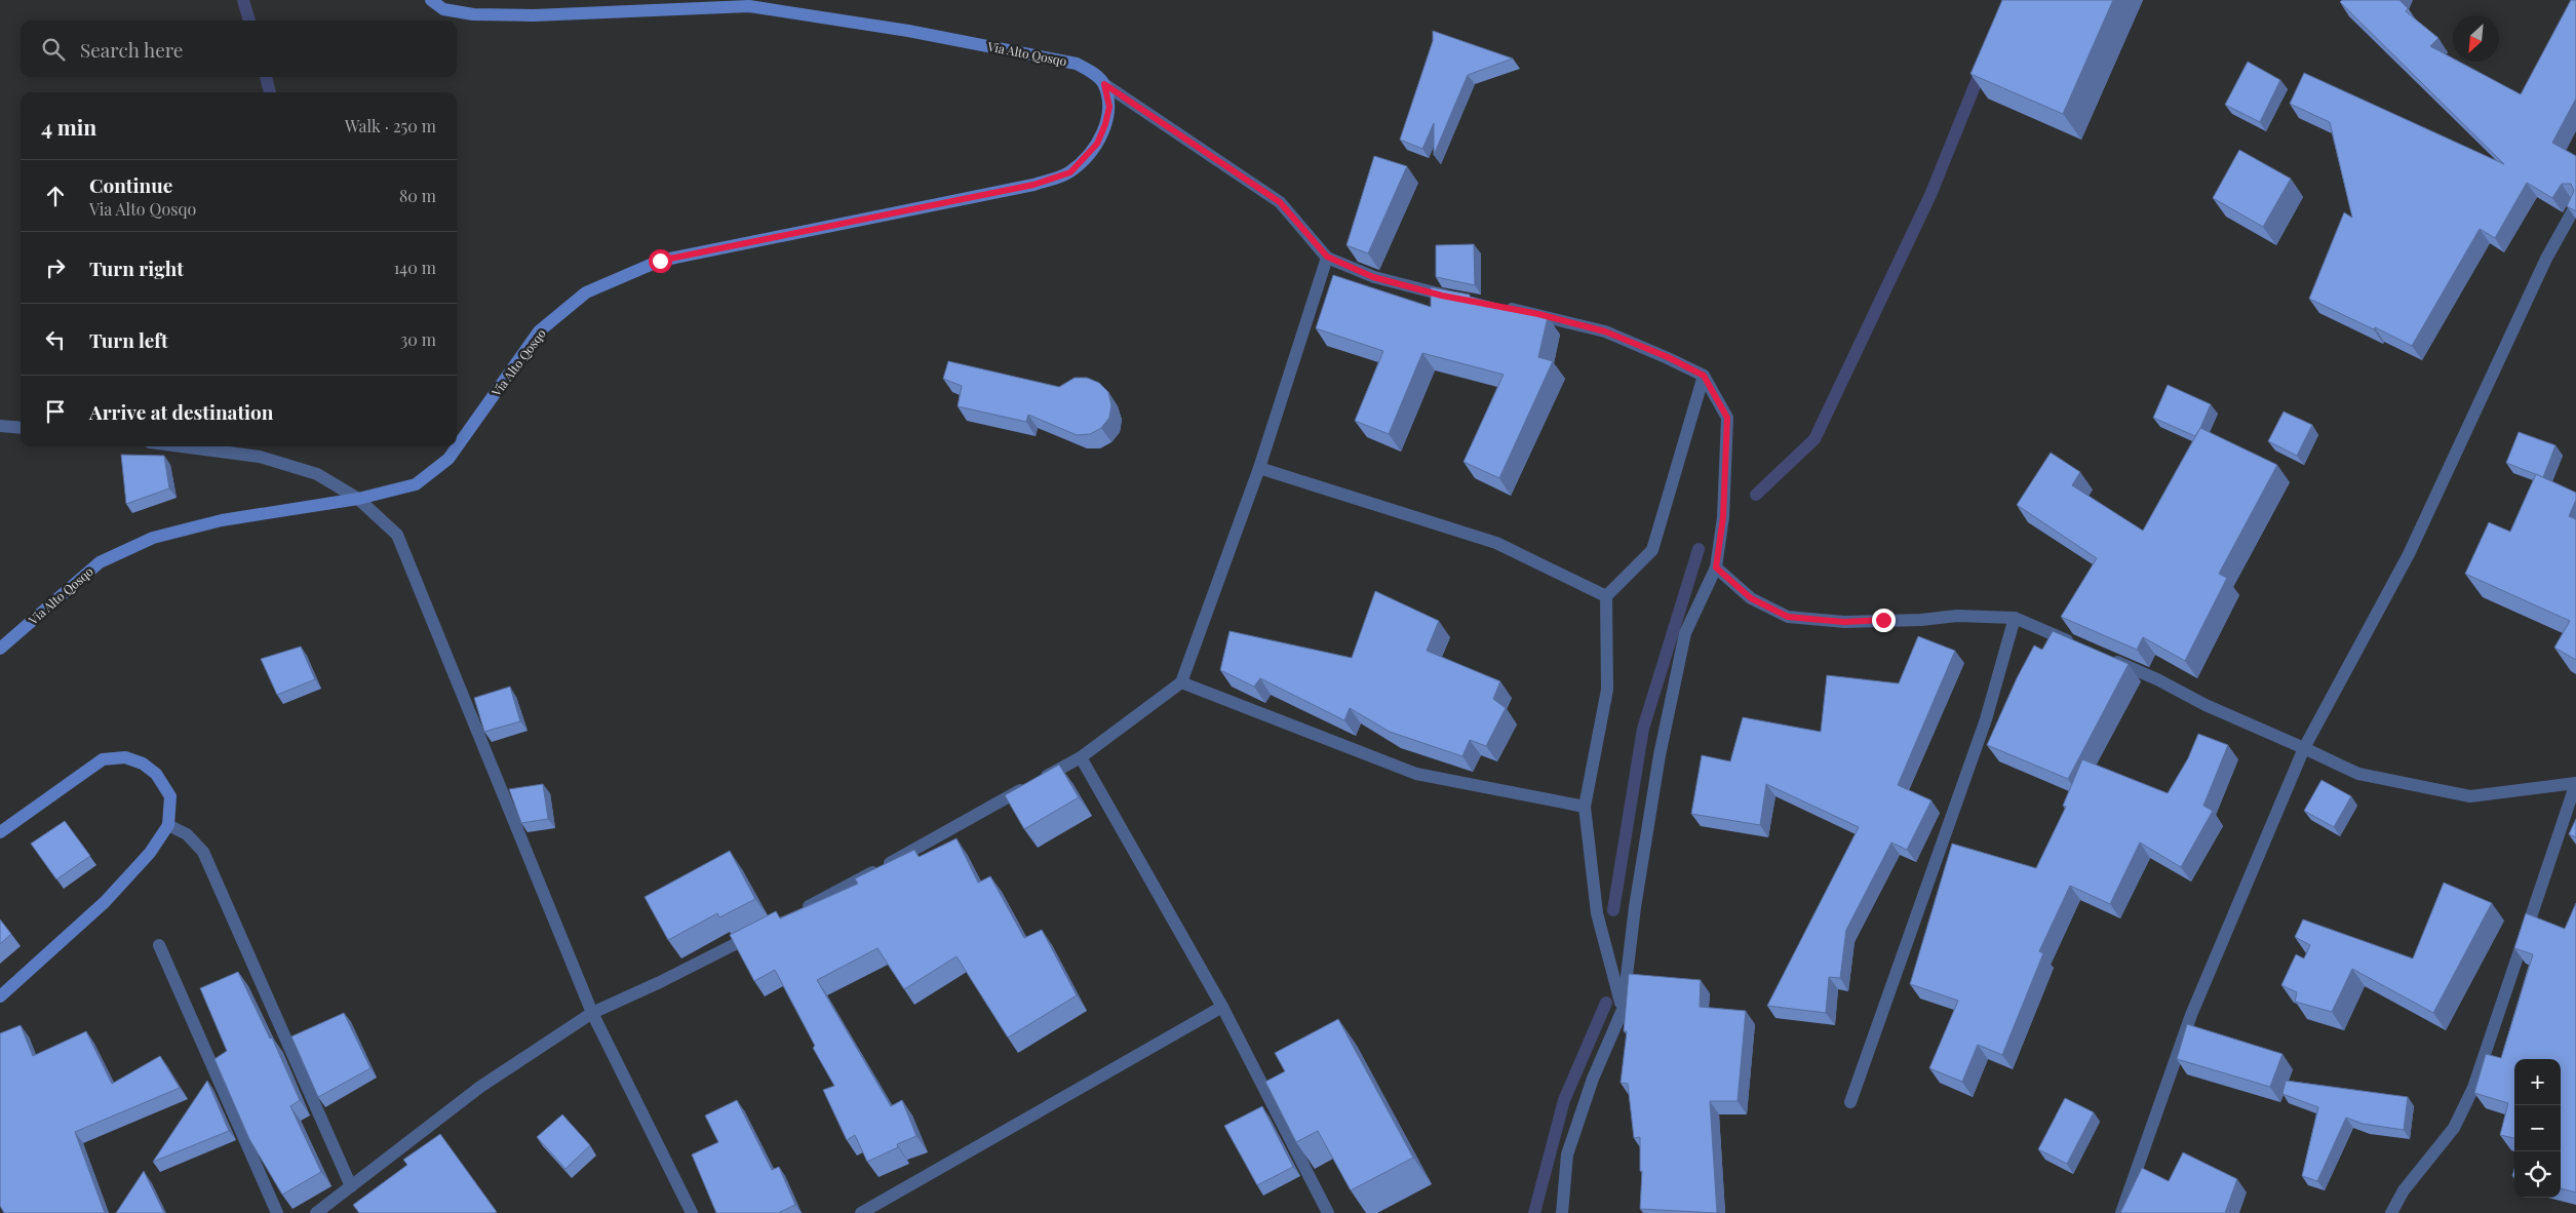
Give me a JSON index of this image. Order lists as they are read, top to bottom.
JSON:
{
  "streets": {
    "street": ["Via Alto Qosqo"]
  },
  "north": "bottom left",
  "page": {
    "search": "Search here",
    "heading": ["4 min", "Walk · 250 m"],
    "list": [
      ["Continue", "Via Alto Qosqo", "80 m"],
      ["Turn right", "140 m"],
      ["Turn left", "30 m"],
      "Arrive at destination"
    ],
    "map_buttons": ["+", "−"]
  }
}
